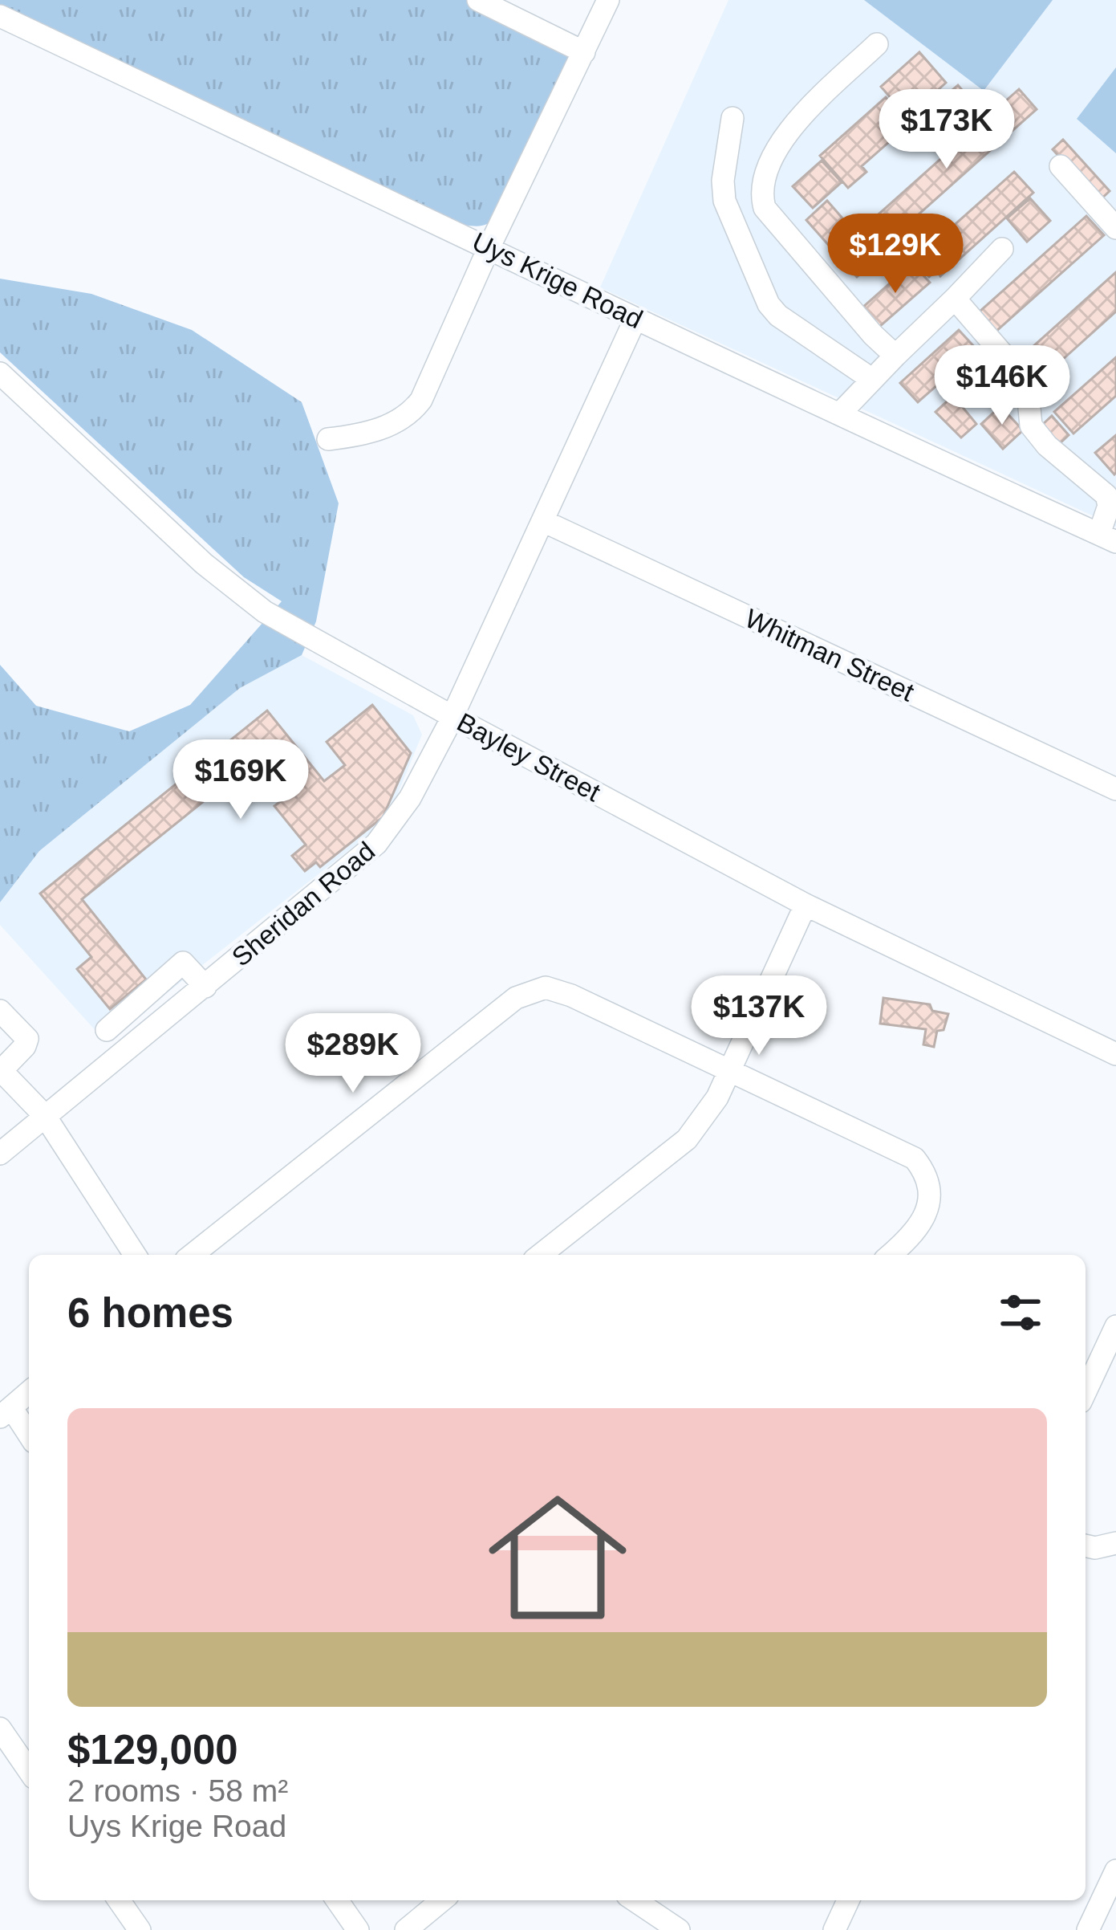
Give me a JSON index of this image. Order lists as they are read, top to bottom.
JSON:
{
  "streets": {
    "street": [
      "Uys Krige Road",
      "Whitman Street",
      "Bayley Street",
      "Sheridan Road"
    ]
  },
  "crossings": [
    ["Uys Krige Road", "Sheridan Road"],
    ["Whitman Street", "Sheridan Road"],
    ["Bayley Street", "Sheridan Road"]
  ],
  "page": {
    "price": [
      "$173K",
      "$129K",
      "$146K",
      "$169K",
      "$137K",
      "$289K"
    ],
    "heading": "6 homes",
    "list": [
      {
        "name": "$129,000",
        "note": "2 rooms · 58 m² · Uys Krige Road"
      }
    ]
  }
}
